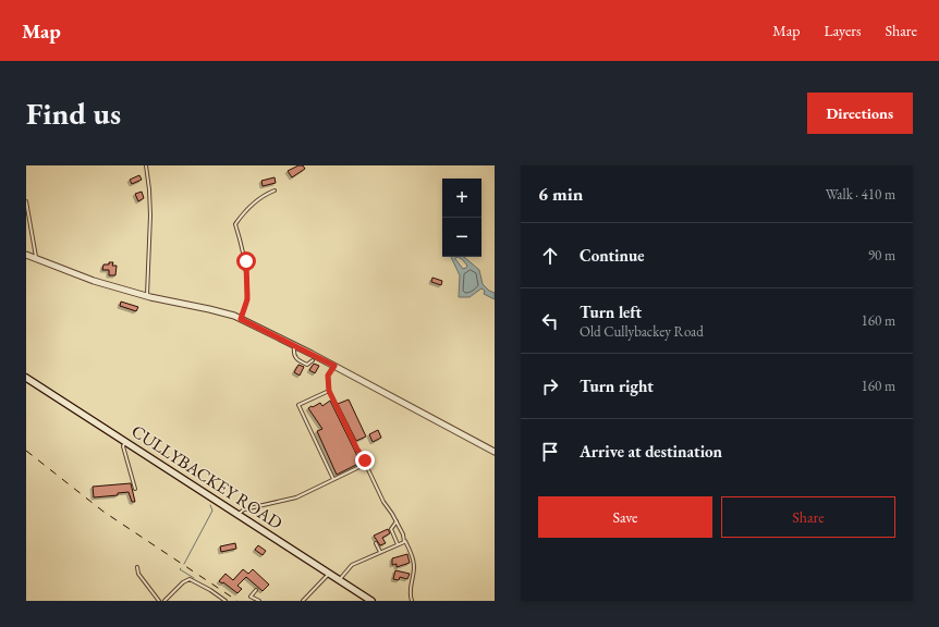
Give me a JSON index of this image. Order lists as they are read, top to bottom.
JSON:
{
  "streets": {
    "main road": ["CULLYBACKEY ROAD"]
  },
  "page": {
    "header": "Map",
    "nav": ["Map", "Layers", "Share"],
    "buttons": [
      "Directions",
      ["Save", "Share"]
    ],
    "title": "Find us",
    "heading": ["6 min", "Walk · 410 m"],
    "map_buttons": ["+", "−"],
    "list": [
      ["Continue", "90 m"],
      ["Turn left", "Old Cullybackey Road", "160 m"],
      ["Turn right", "160 m"],
      "Arrive at destination"
    ]
  }
}
